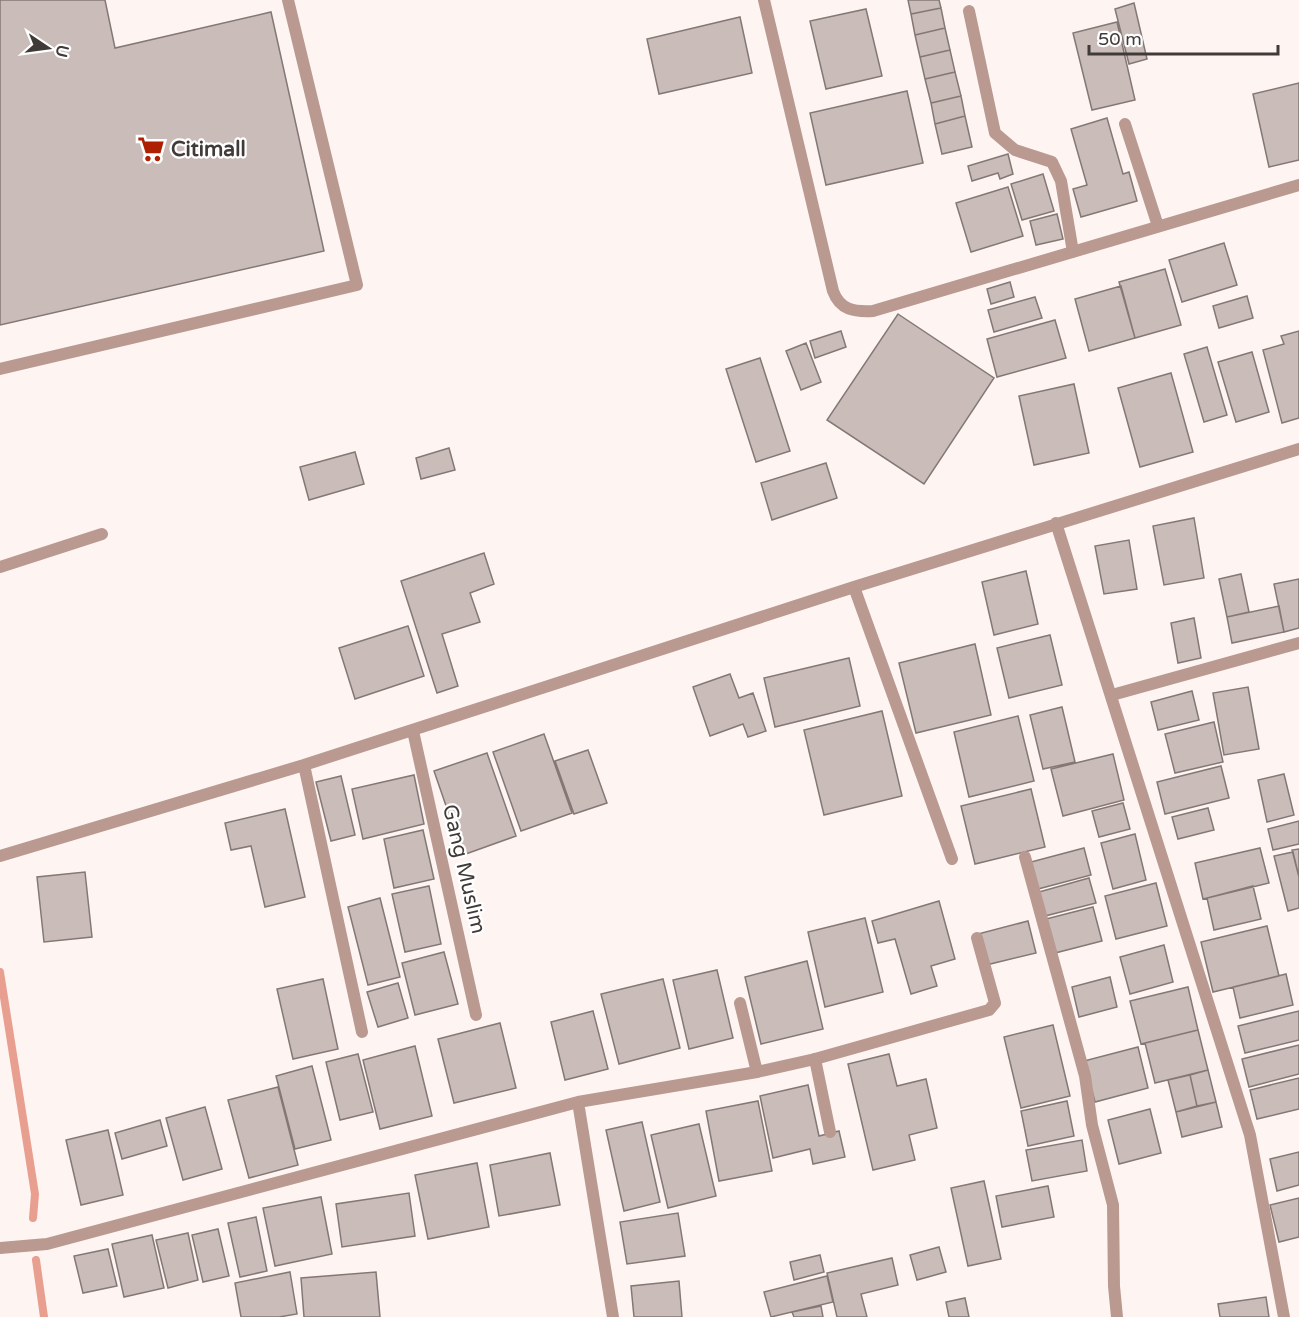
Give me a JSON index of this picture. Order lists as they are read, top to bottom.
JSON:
{
  "streets": {
    "street": ["Gang Muslim"]
  },
  "places": {
    "supermarket": ["Citimall"]
  },
  "scale_bar": "50 m",
  "north": "right"
}
